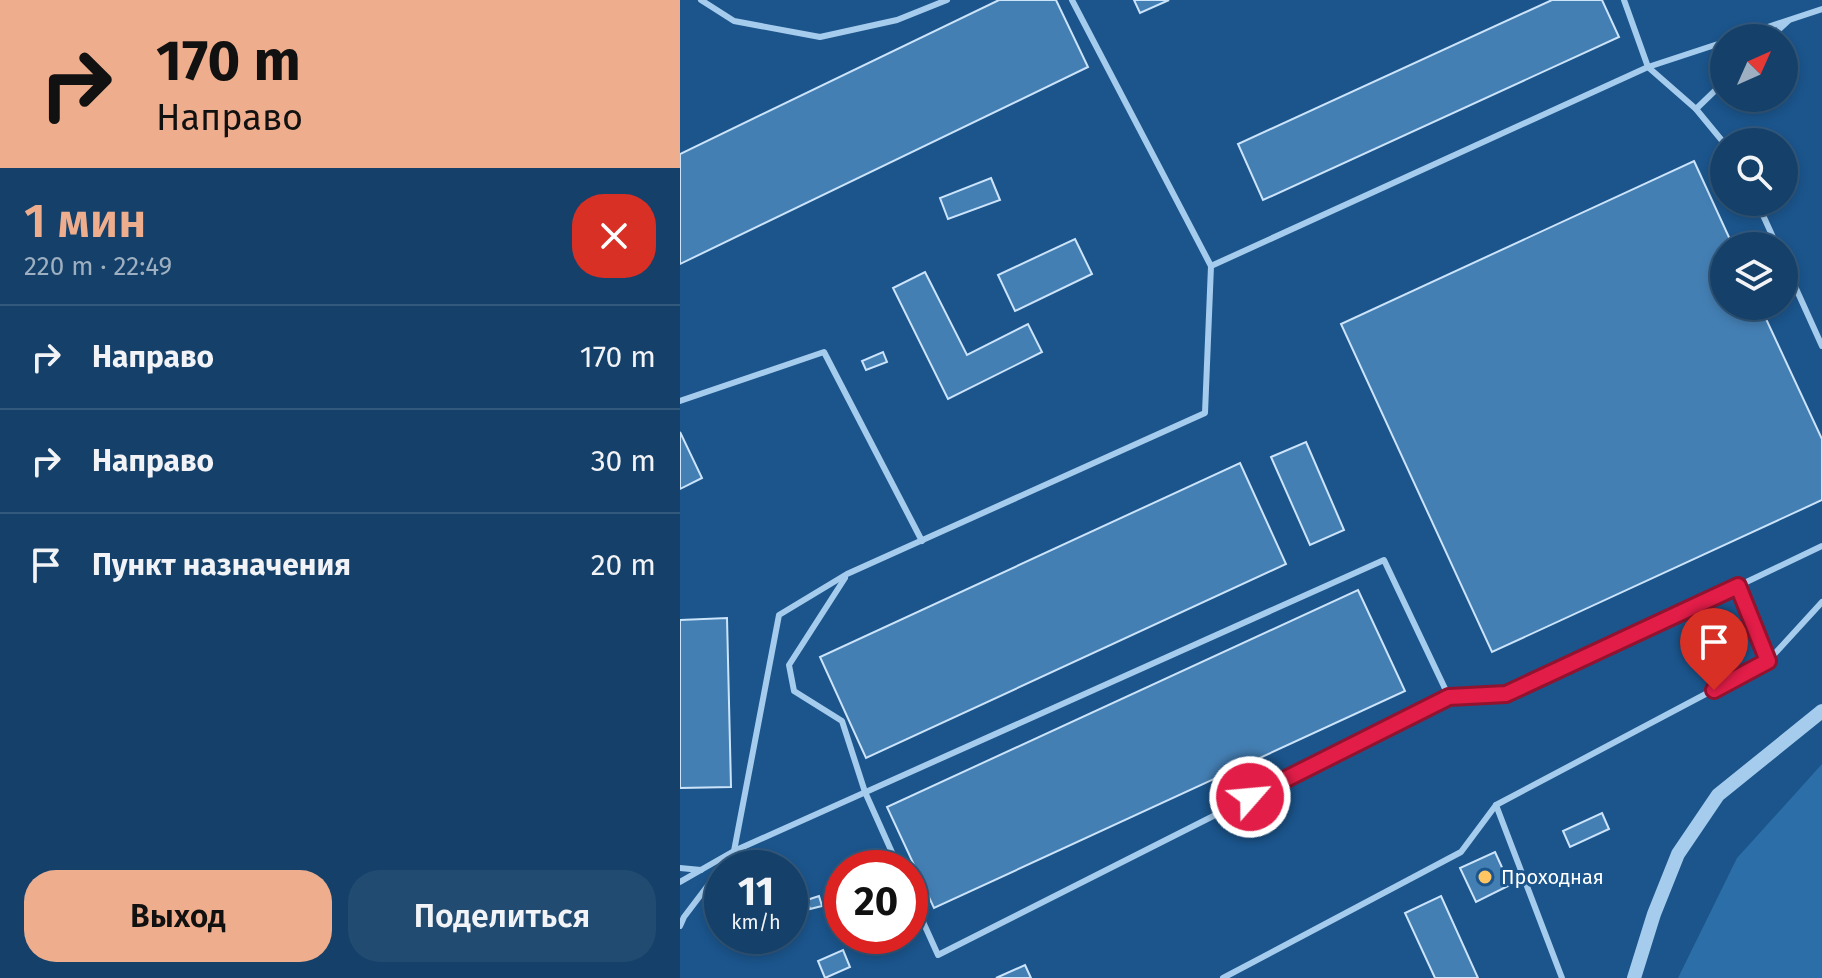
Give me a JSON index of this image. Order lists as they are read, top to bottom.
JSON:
{
  "places": ["Проходная"],
  "north": "top right",
  "page": {
    "turn": ["170 m", "Направо"],
    "heading": ["1 мин", "220 m · 22:49"],
    "list": [
      {
        "name": "Направо",
        "value": "170 m"
      },
      {
        "name": "Направо",
        "value": "30 m"
      },
      {
        "name": "Пункт назначения",
        "value": "20 m"
      }
    ],
    "speed": "11 km/h",
    "limit": "20",
    "buttons": ["Выход", "Поделиться"]
  }
}
